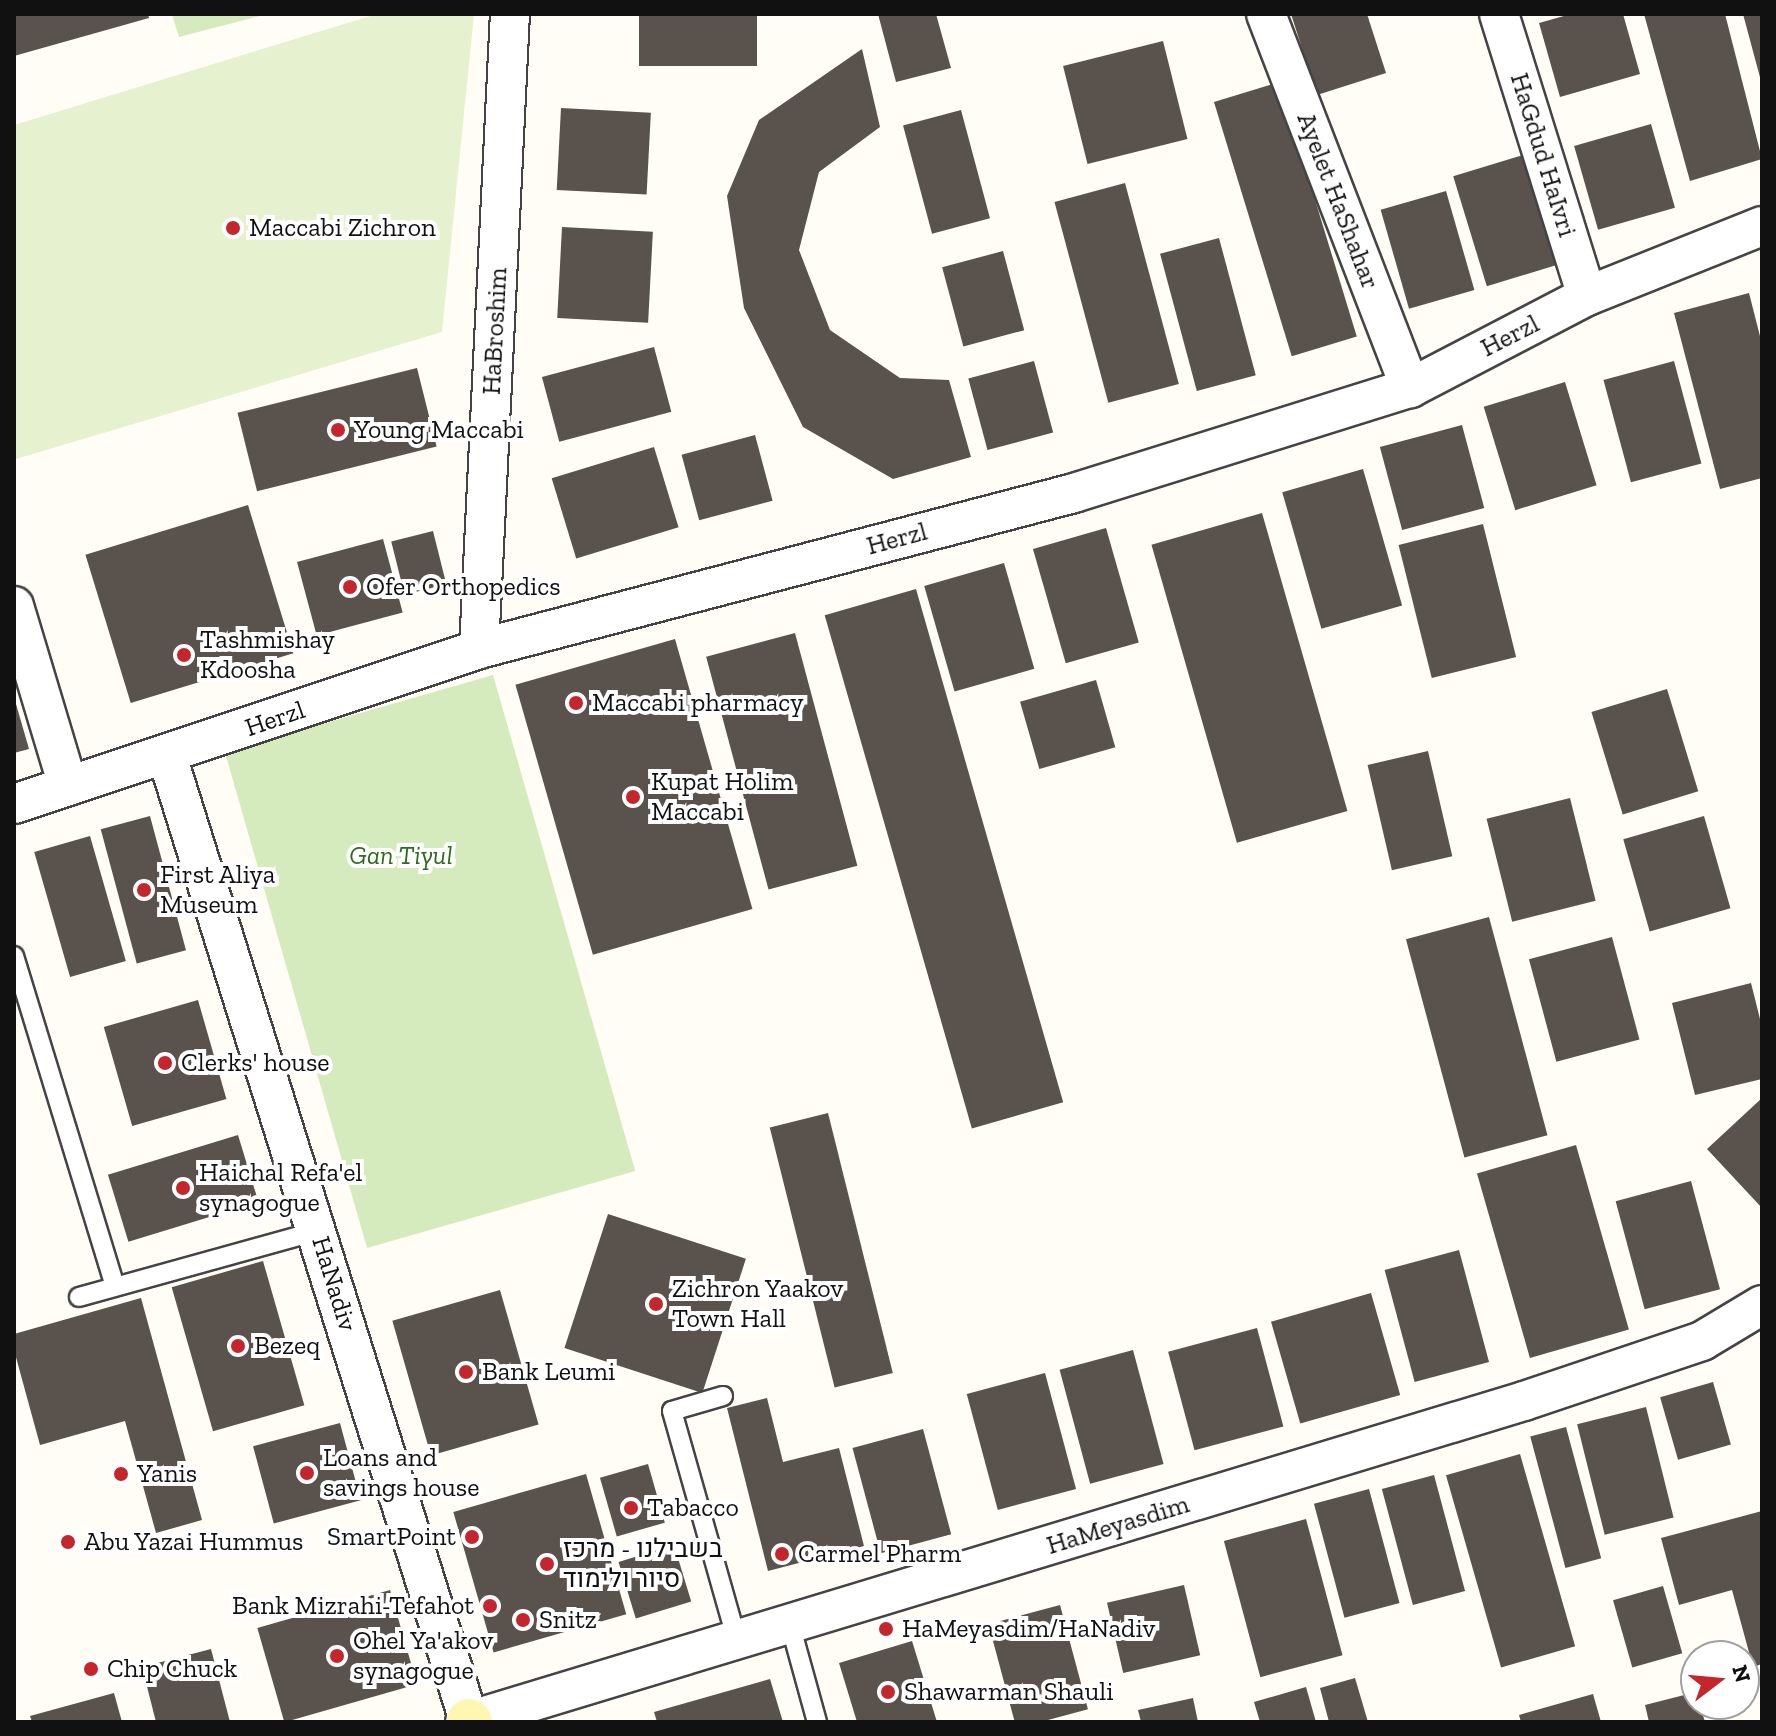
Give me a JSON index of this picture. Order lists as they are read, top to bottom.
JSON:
{
  "streets": {
    "street": [
      "HaGdud HaIvri",
      "Ayelet HaShahar",
      "HaBroshim",
      "Herzl",
      "HaNadiv",
      "HaMeyasdim"
    ]
  },
  "crossings": [
    ["HaGdud HaIvri", "Herzl"],
    ["Ayelet HaShahar", "Herzl"],
    ["HaBroshim", "Herzl"],
    ["Herzl", "HaNadiv"],
    ["HaNadiv", "HaMeyasdim"]
  ],
  "parks": ["Gan Tiyul"],
  "places": [
    "Maccabi Zichron",
    "Young Maccabi",
    "Ofer Orthopedics",
    "Tashmishay Kdoosha",
    "Maccabi pharmacy",
    "Kupat Holim Maccabi",
    "First Aliya Museum",
    "Clerks' house",
    "Haichal Refa'el synagogue",
    "Zichron Yaakov Town Hall",
    "Bezeq",
    "Bank Leumi",
    "Loans and savings house",
    "Yanis",
    "Tabacco",
    "SmartPoint",
    "Abu Yazai Hummus",
    "Carmel Pharm",
    "בשבילנו - מרכז סיור ולימוד",
    "Bank Mizrahi-Tefahot",
    "Snitz",
    "HaMeyasdim/HaNadiv",
    "Ohel Ya'akov synagogue",
    "Chip Chuck",
    "Shawarman Shauli"
  ],
  "north": "right"
}
